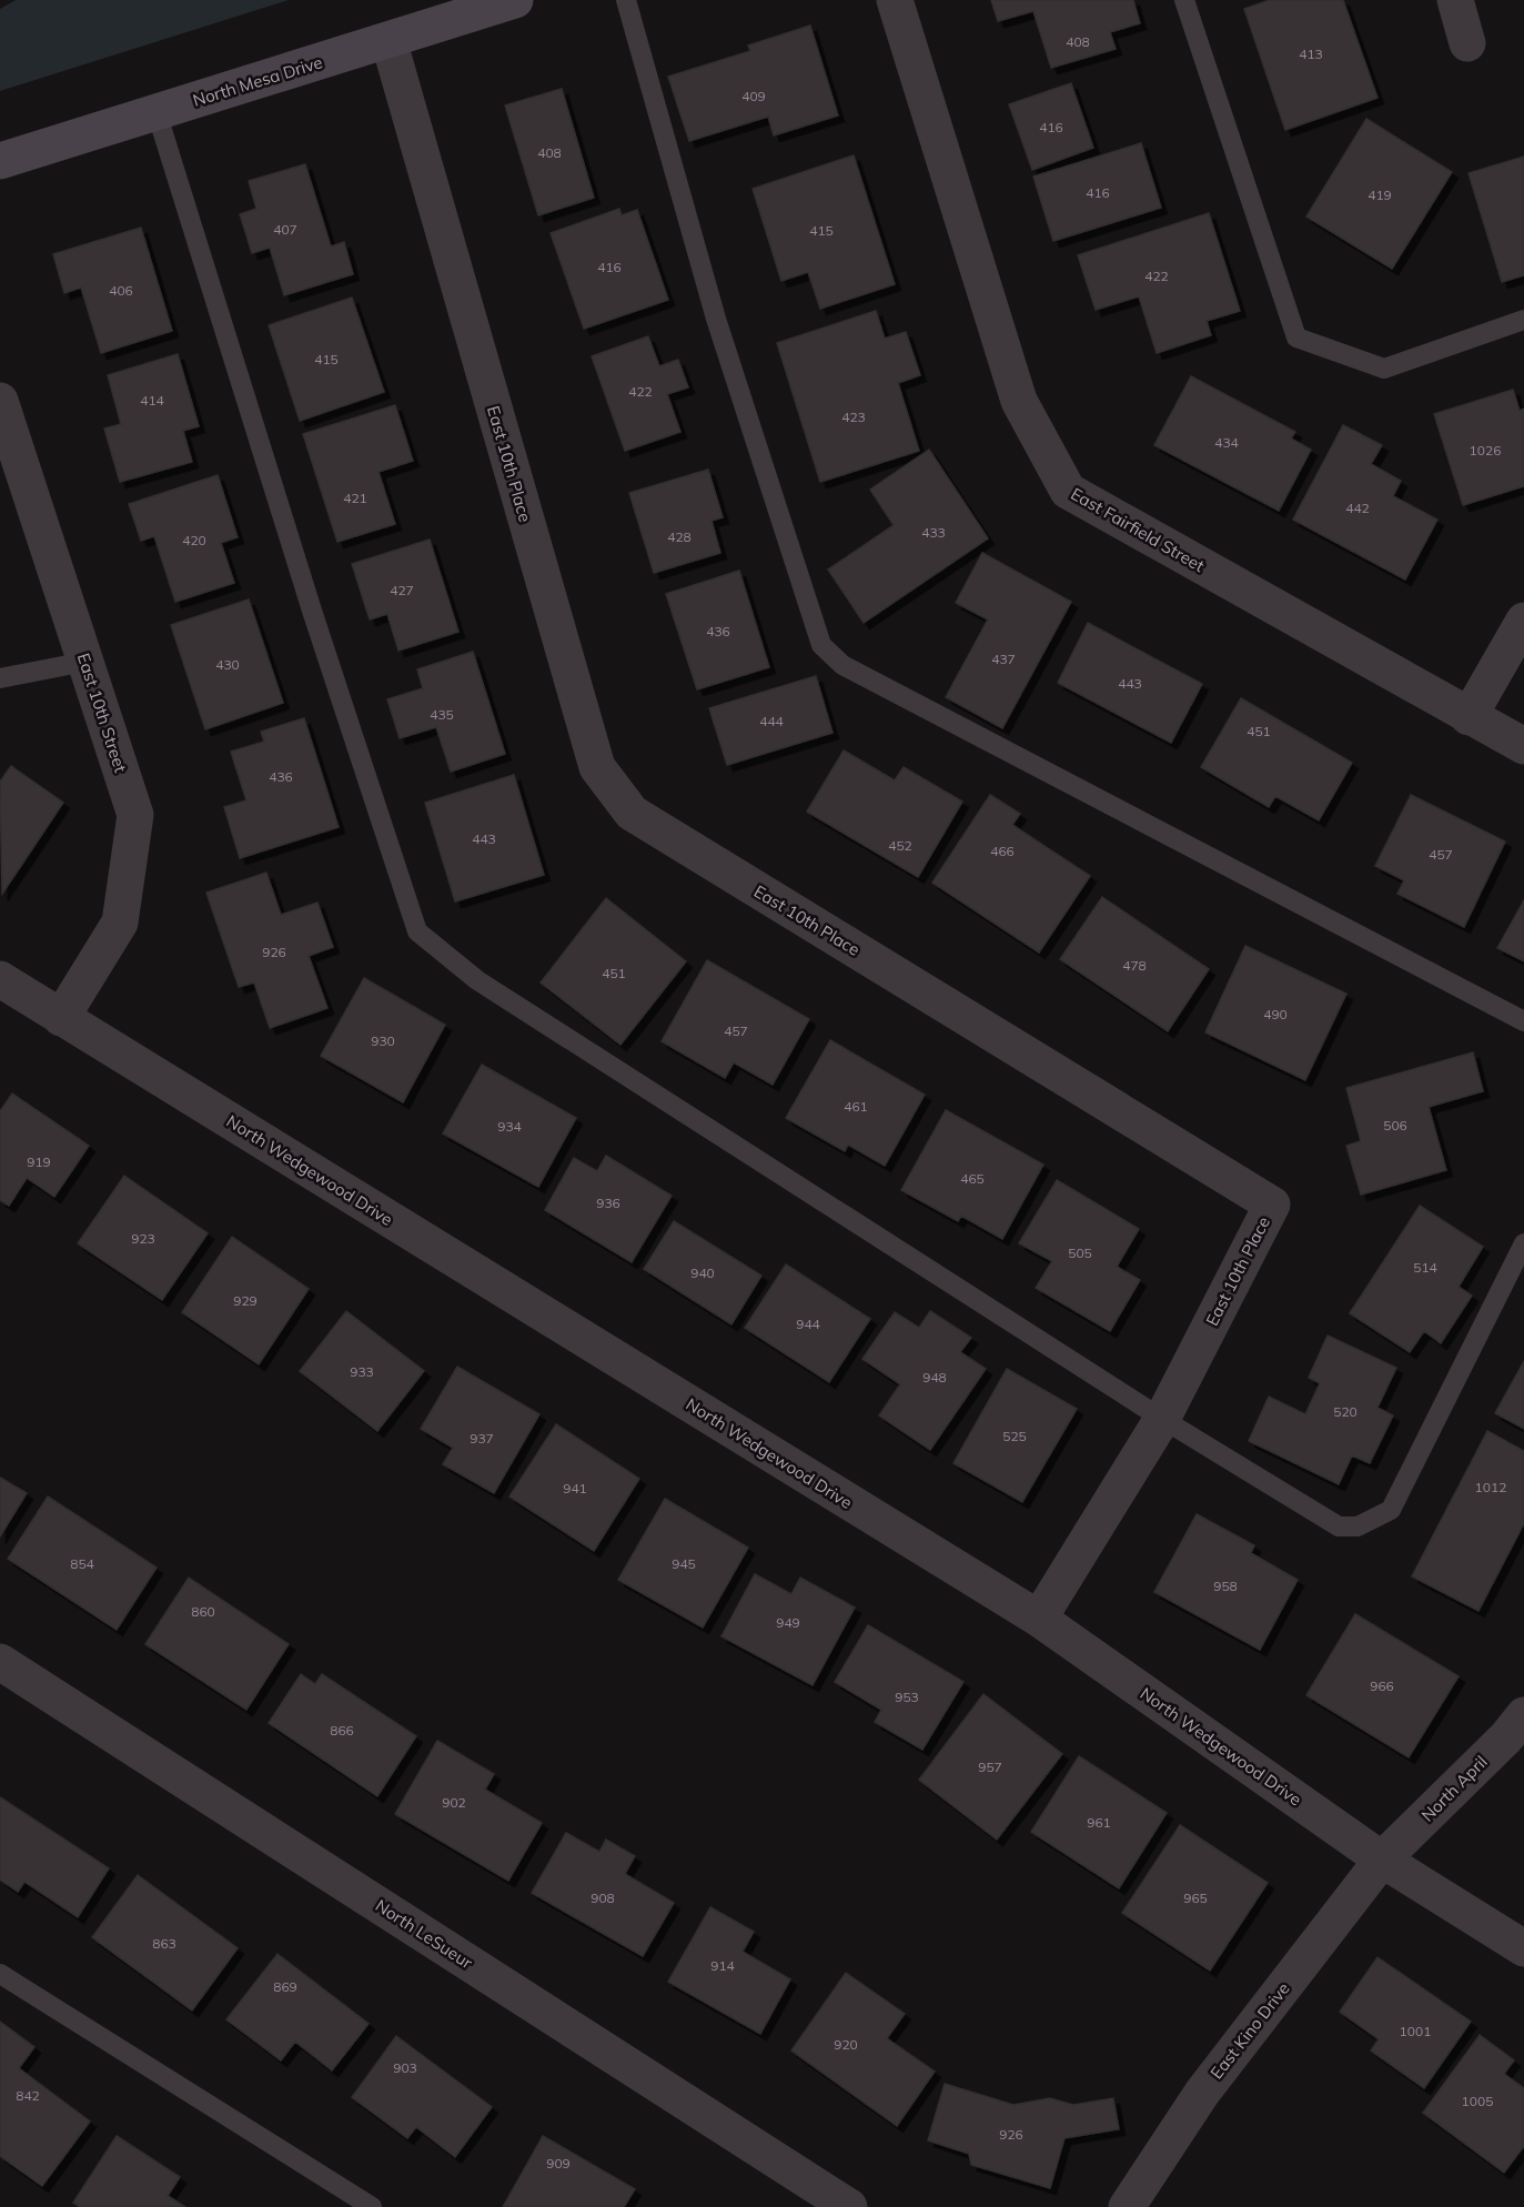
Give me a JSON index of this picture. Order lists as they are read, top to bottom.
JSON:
{
  "streets": {
    "main road": ["North Mesa Drive"],
    "street": [
      "East 10th Place",
      "East Fairfield Street",
      "East 10th Street",
      "North Wedgewood Drive",
      "North April",
      "North LeSueur",
      "East Kino Drive"
    ]
  },
  "crossings": [
    ["North Mesa Drive", "East 10th Place"],
    ["East 10th Place", "North Wedgewood Drive"],
    ["East 10th Street", "North Wedgewood Drive"],
    ["North Wedgewood Drive", "North April"],
    ["North Wedgewood Drive", "East Kino Drive"],
    ["North April", "East Kino Drive"]
  ],
  "house_numbers": [
    "408",
    "413",
    "409",
    "416",
    "408",
    "416",
    "419",
    "407",
    "415",
    "416",
    "422",
    "406",
    "415",
    "422",
    "414",
    "423",
    "434",
    "1026",
    "421",
    "442",
    "433",
    "428",
    "420",
    "427",
    "436",
    "437",
    "430",
    "443",
    "435",
    "444",
    "451",
    "436",
    "443",
    "452",
    "466",
    "457",
    "926",
    "478",
    "451",
    "490",
    "457",
    "930",
    "461",
    "506",
    "934",
    "919",
    "465",
    "936",
    "923",
    "505",
    "514",
    "940",
    "929",
    "944",
    "933",
    "948",
    "520",
    "525",
    "937",
    "1012",
    "941",
    "854",
    "945",
    "958",
    "860",
    "949",
    "966",
    "953",
    "866",
    "957",
    "902",
    "961",
    "908",
    "965",
    "863",
    "914",
    "869",
    "1001",
    "920",
    "903",
    "842",
    "1005",
    "926",
    "909"
  ]
}
